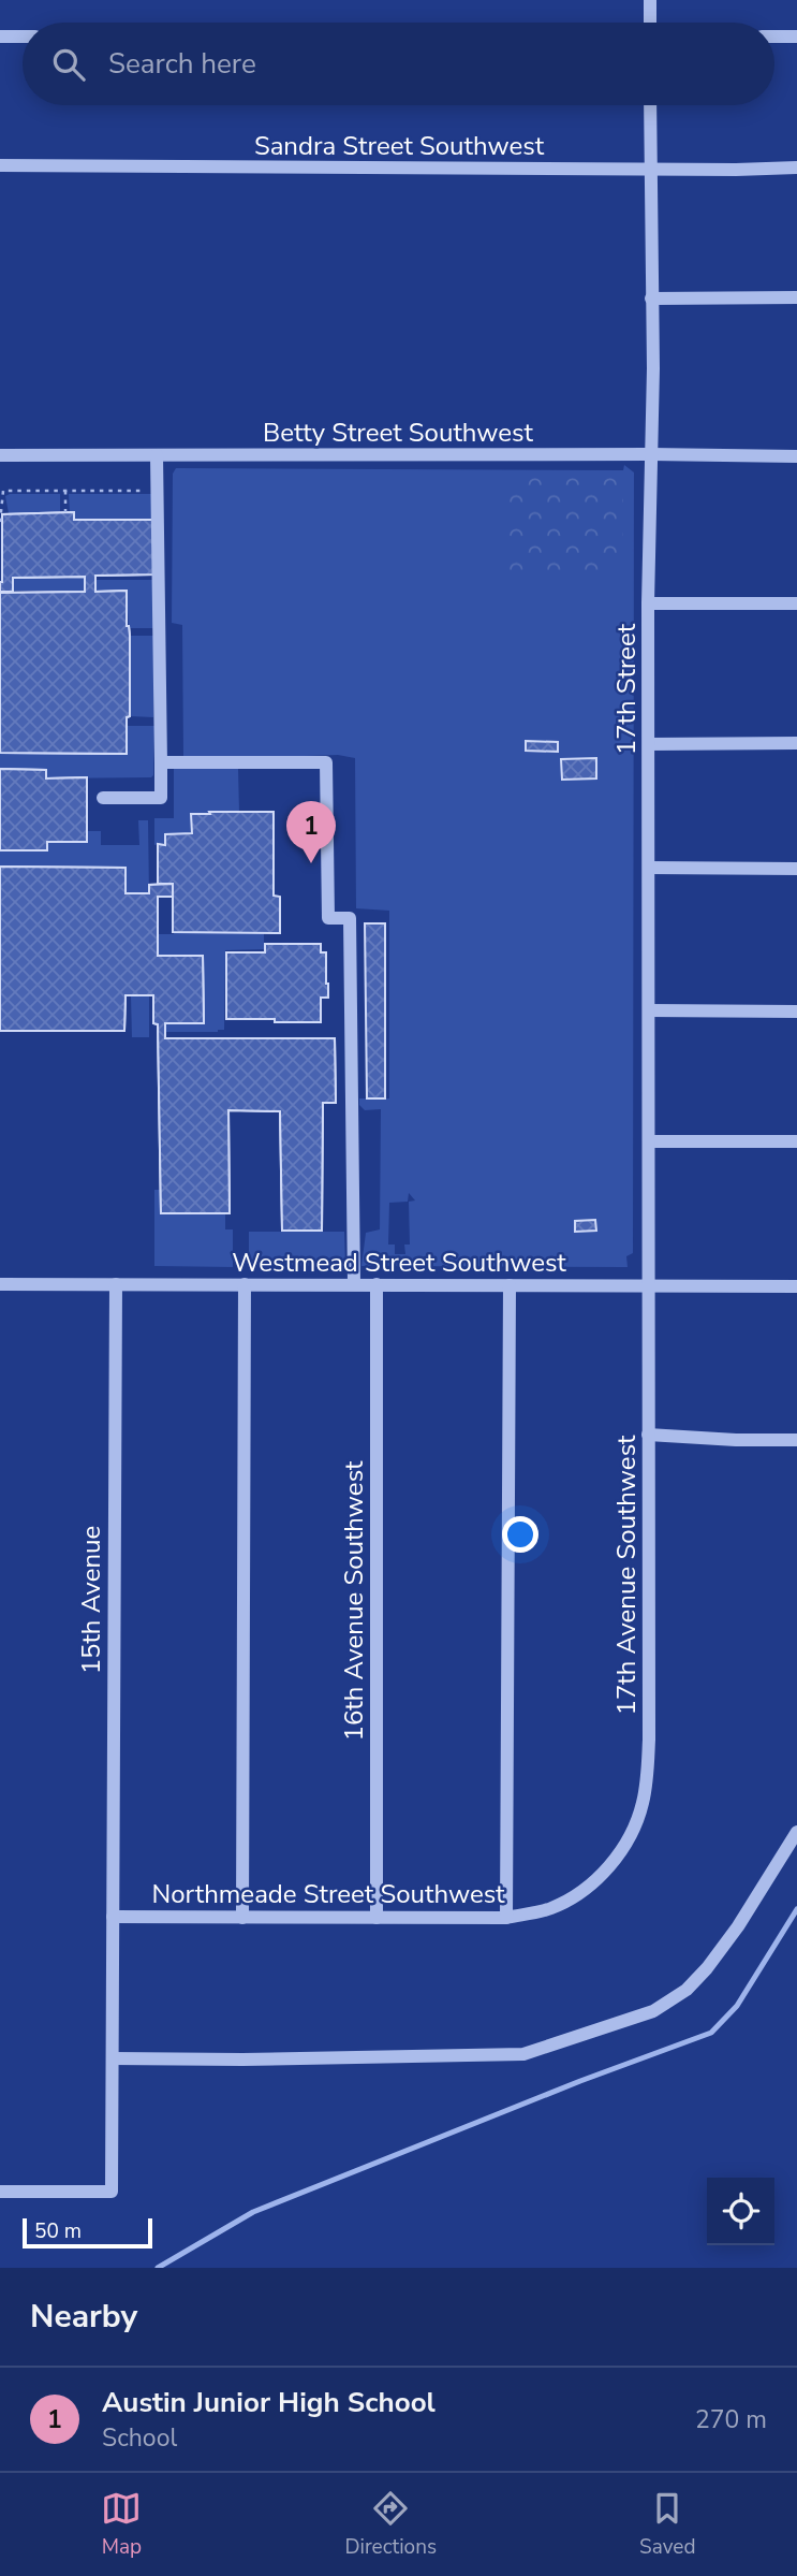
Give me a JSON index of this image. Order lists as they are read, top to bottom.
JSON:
{
  "streets": {
    "street": [
      "Sandra Street Southwest",
      "Betty Street Southwest",
      "17th Street",
      "Westmead Street Southwest",
      "17th Avenue Southwest",
      "15th Avenue",
      "16th Avenue Southwest",
      "Northmeade Street Southwest"
    ]
  },
  "crossings": [
    ["Sandra Street Southwest", "17th Street"],
    ["Betty Street Southwest", "17th Street"],
    ["17th Street", "Westmead Street Southwest"],
    ["17th Street", "17th Avenue Southwest"],
    ["Westmead Street Southwest", "17th Avenue Southwest"],
    ["Westmead Street Southwest", "15th Avenue"],
    ["Westmead Street Southwest", "16th Avenue Southwest"],
    ["17th Avenue Southwest", "Northmeade Street Southwest"],
    ["15th Avenue", "Northmeade Street Southwest"],
    ["16th Avenue Southwest", "Northmeade Street Southwest"]
  ],
  "scale_bar": "50 m",
  "page": {
    "search": "Search here",
    "pins": "1",
    "scale": "50 m",
    "heading": "Nearby",
    "list": [
      {
        "mark": "1",
        "name": "Austin Junior High School",
        "note": "School",
        "value": "270 m"
      }
    ],
    "nav": ["Map", "Directions", "Saved"]
  }
}
